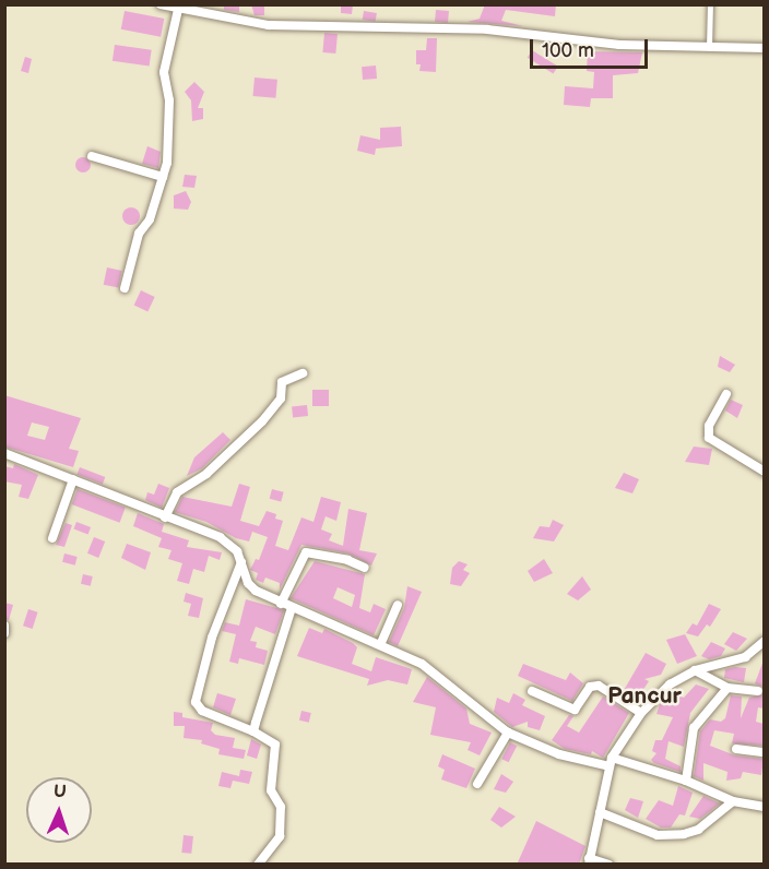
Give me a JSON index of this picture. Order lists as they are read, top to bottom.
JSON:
{
  "districts": ["Pancur"],
  "scale_bar": "100 m",
  "north": "top"
}
